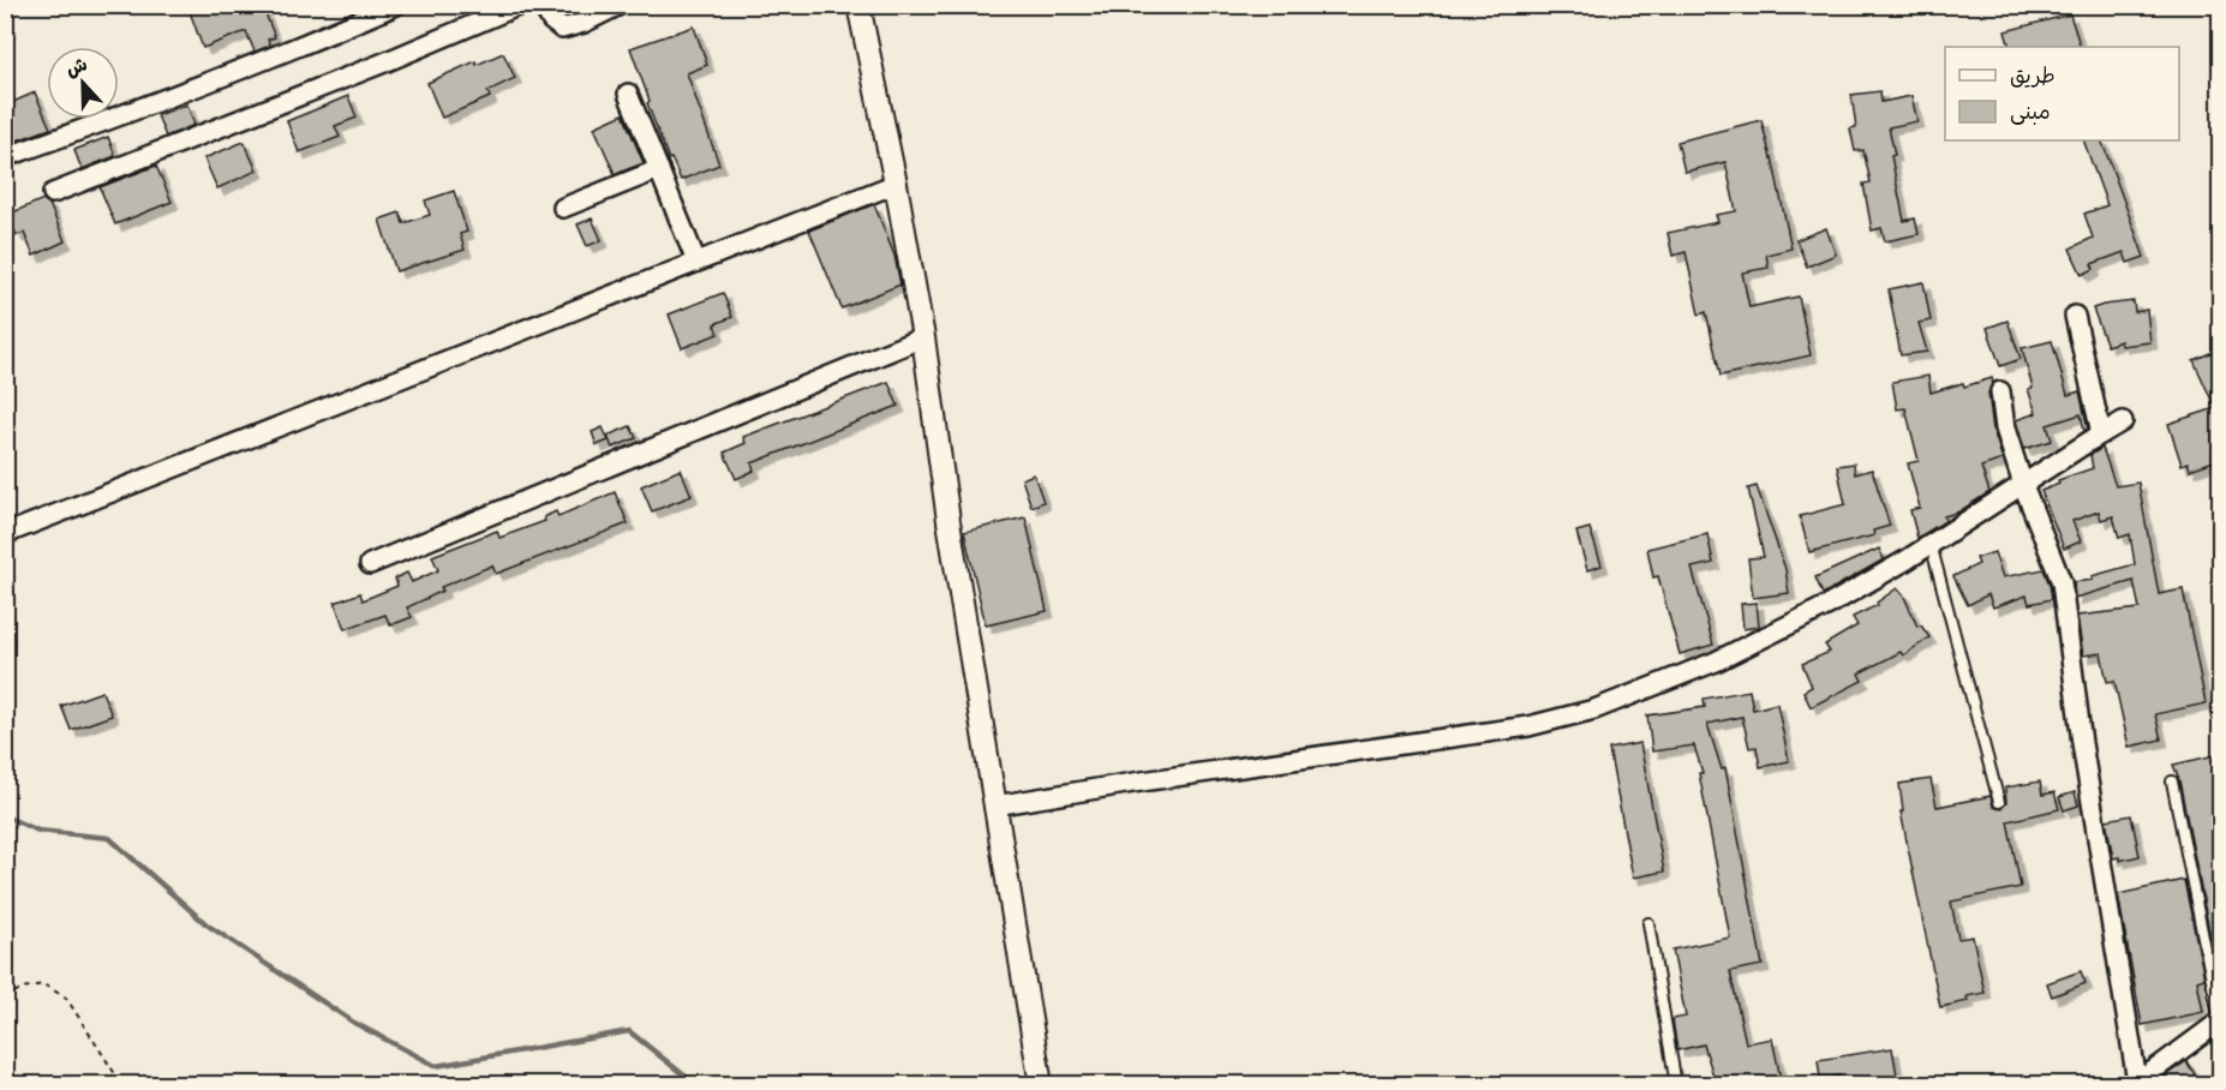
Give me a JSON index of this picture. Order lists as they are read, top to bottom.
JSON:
{
  "legend": ["طريق", "مبنى"],
  "north": "top"
}
